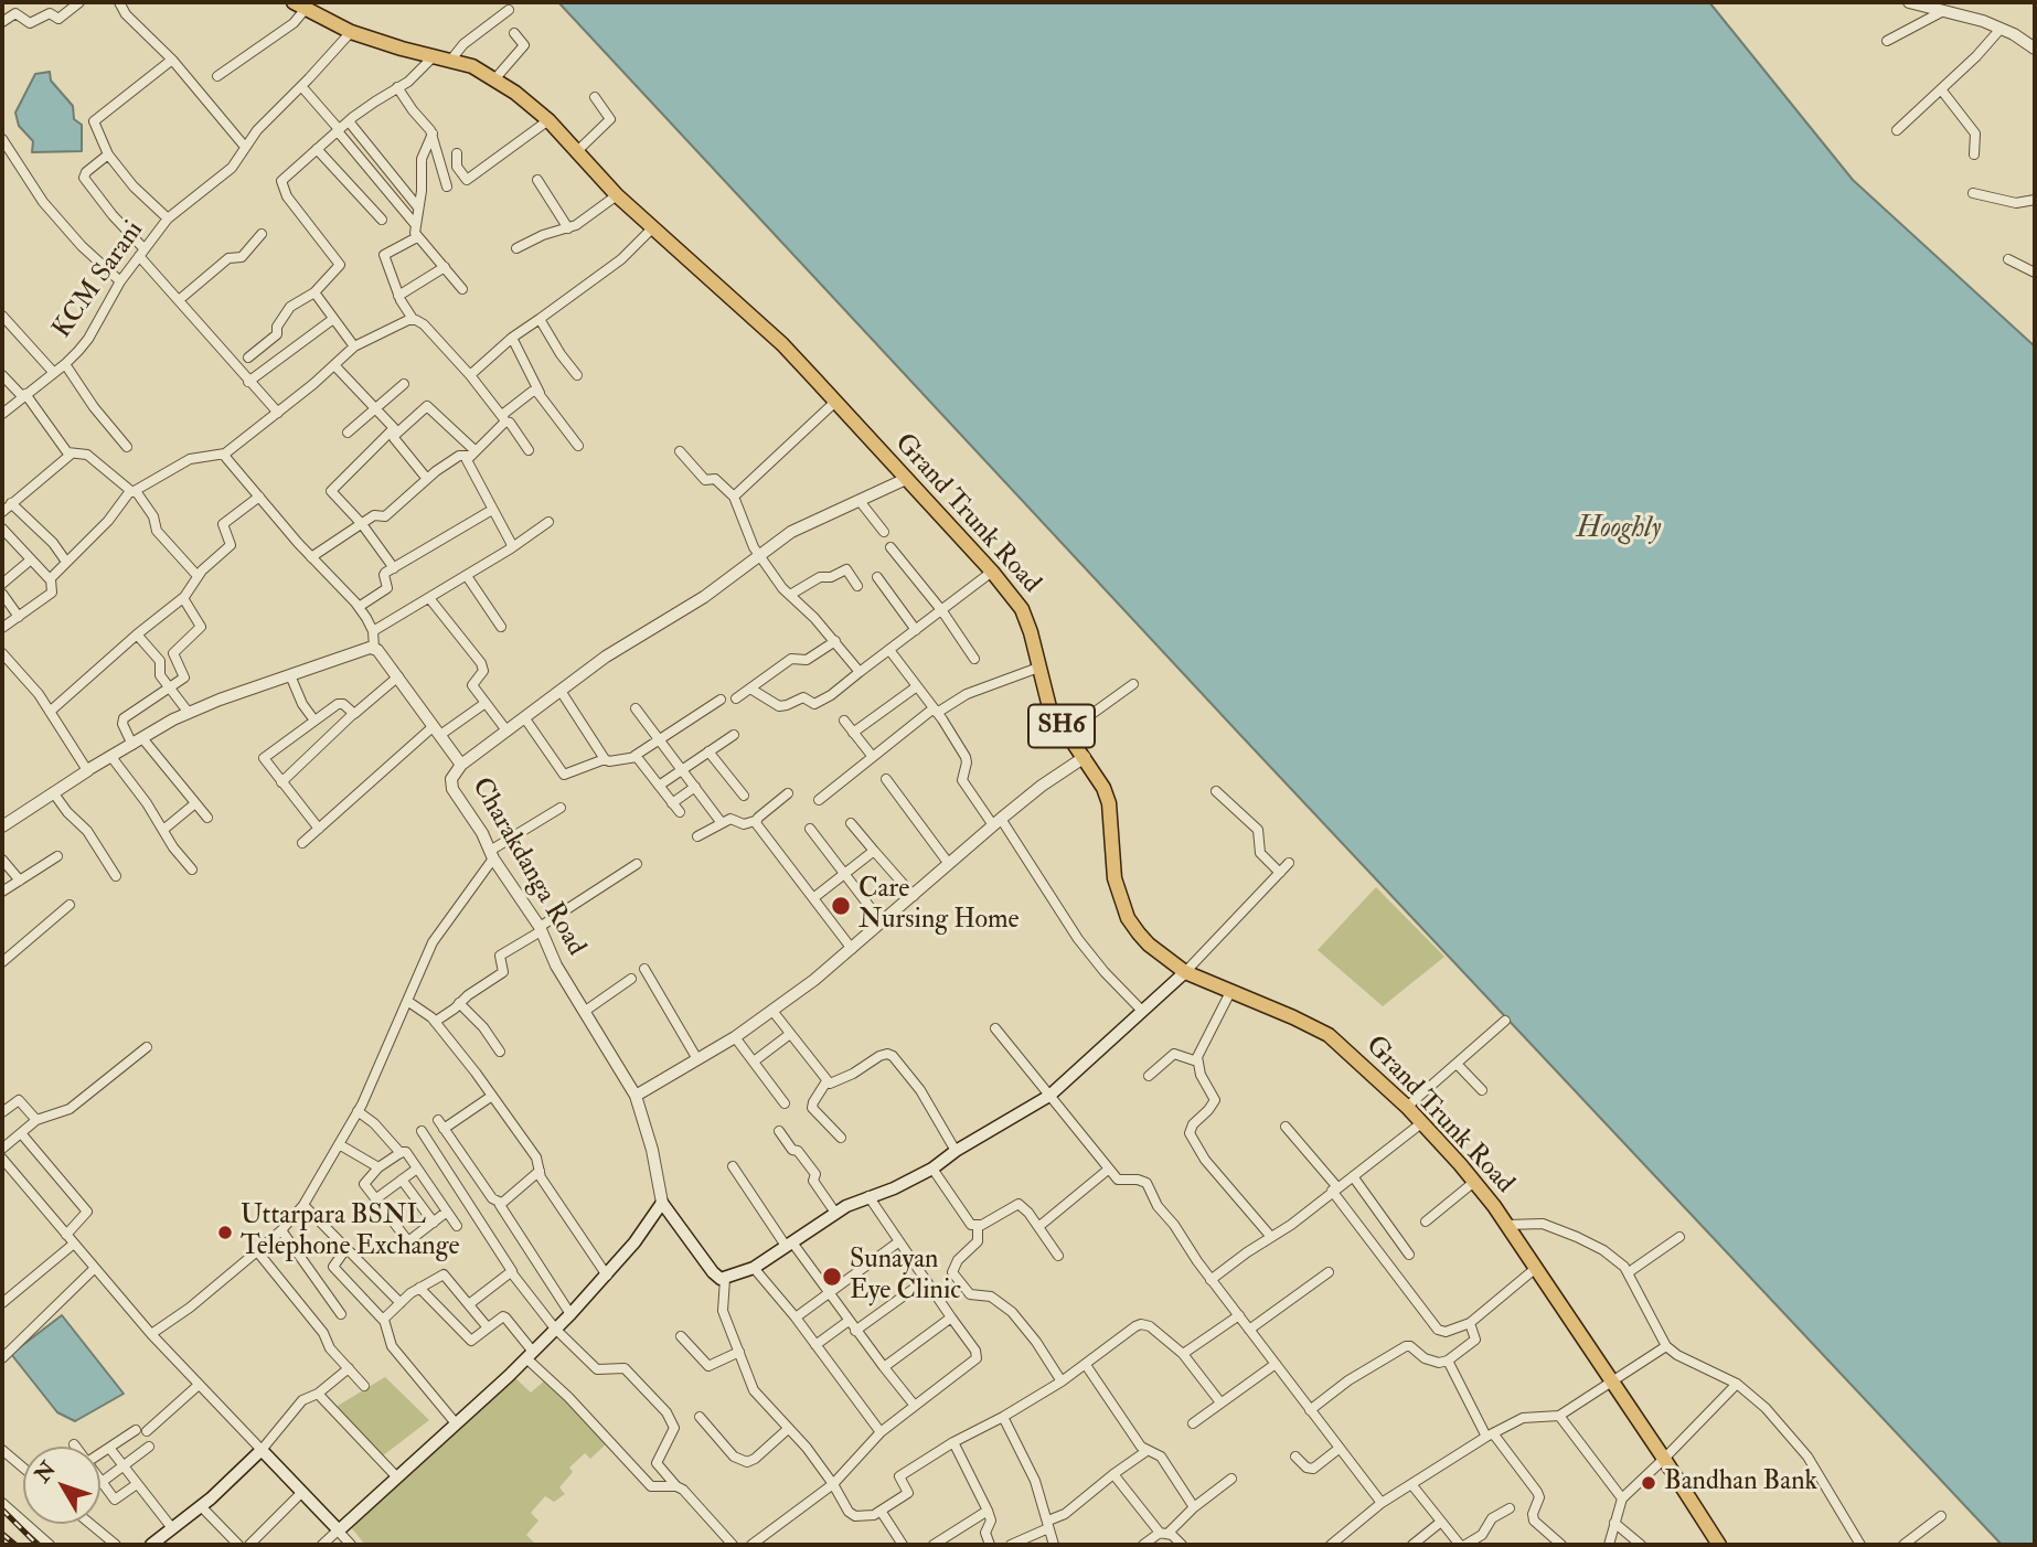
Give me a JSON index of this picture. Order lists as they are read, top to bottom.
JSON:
{
  "streets": {
    "main road": ["Grand Trunk Road", "SH6"],
    "street": ["KCM Sarani", "Charakdanga Road"]
  },
  "crossings": [
    ["KCM Sarani", "Grand Trunk Road"]
  ],
  "water": ["Hooghly"],
  "places": [
    "Care Nursing Home",
    "Uttarpara BSNL Telephone Exchange",
    "Sunayan Eye Clinic",
    "Bandhan Bank"
  ],
  "north": "top left"
}
